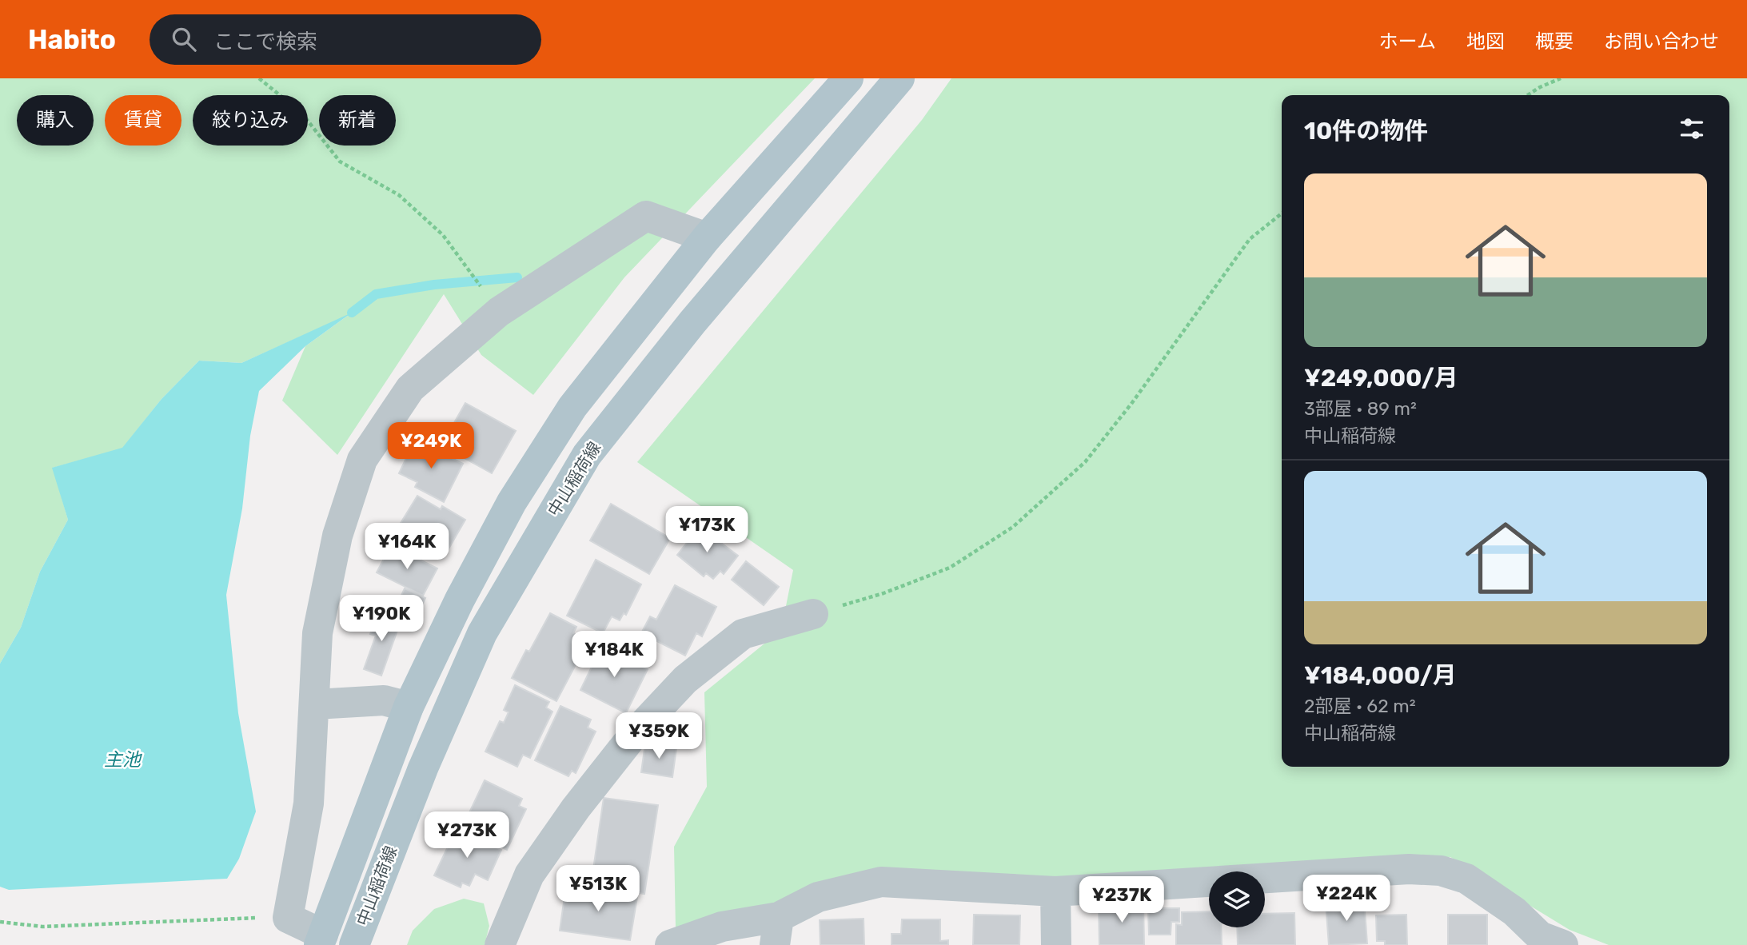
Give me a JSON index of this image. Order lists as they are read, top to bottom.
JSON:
{
  "streets": {
    "main road": ["中山稲荷線"]
  },
  "water": ["主池"],
  "page": {
    "header": "Habito",
    "search": "ここで検索",
    "nav": [
      "ホーム",
      "地図",
      "概要",
      "お問い合わせ"
    ],
    "chip": [
      "購入",
      "賃貸",
      "絞り込み",
      "新着"
    ],
    "heading": "10件の物件",
    "list": [
      {
        "name": "¥249,000/月",
        "note": "3部屋 · 89 m² · 中山稲荷線"
      },
      {
        "name": "¥184,000/月",
        "note": "2部屋 · 62 m² · 中山稲荷線"
      }
    ],
    "price": [
      "¥249K",
      "¥173K",
      "¥164K",
      "¥190K",
      "¥184K",
      "¥359K",
      "¥273K",
      "¥513K",
      "¥224K",
      "¥237K"
    ]
  }
}
